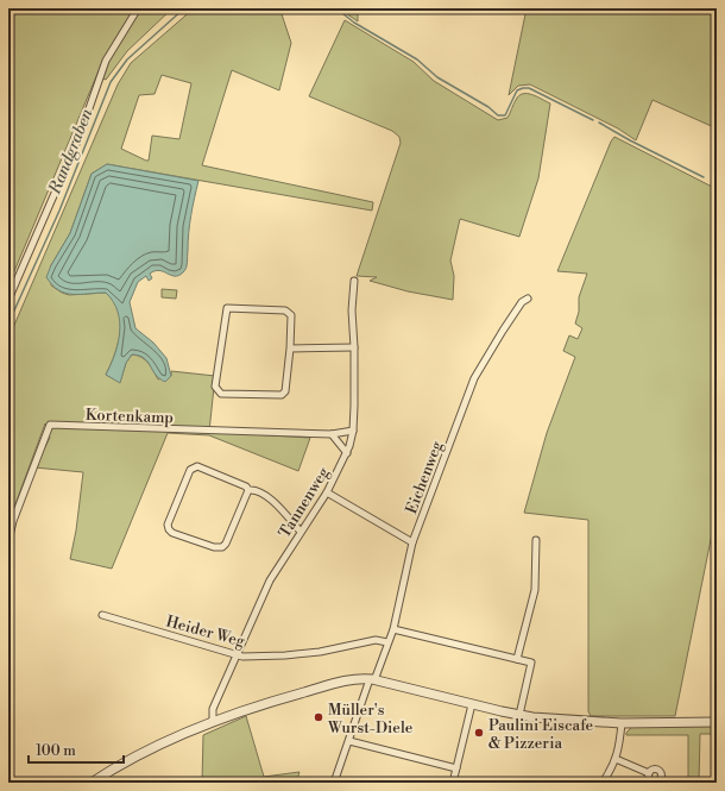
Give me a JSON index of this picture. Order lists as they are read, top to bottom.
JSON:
{
  "streets": {
    "street": [
      "Kortenkamp",
      "Eichenweg",
      "Tannenweg",
      "Heider Weg"
    ]
  },
  "crossings": [
    ["Kortenkamp", "Tannenweg"],
    ["Eichenweg", "Heider Weg"],
    ["Tannenweg", "Heider Weg"]
  ],
  "water": ["Randgraben"],
  "places": ["Müller's Wurst-Diele", "Paulini Eiscafe & Pizzeria"],
  "scale_bar": "100 m"
}
